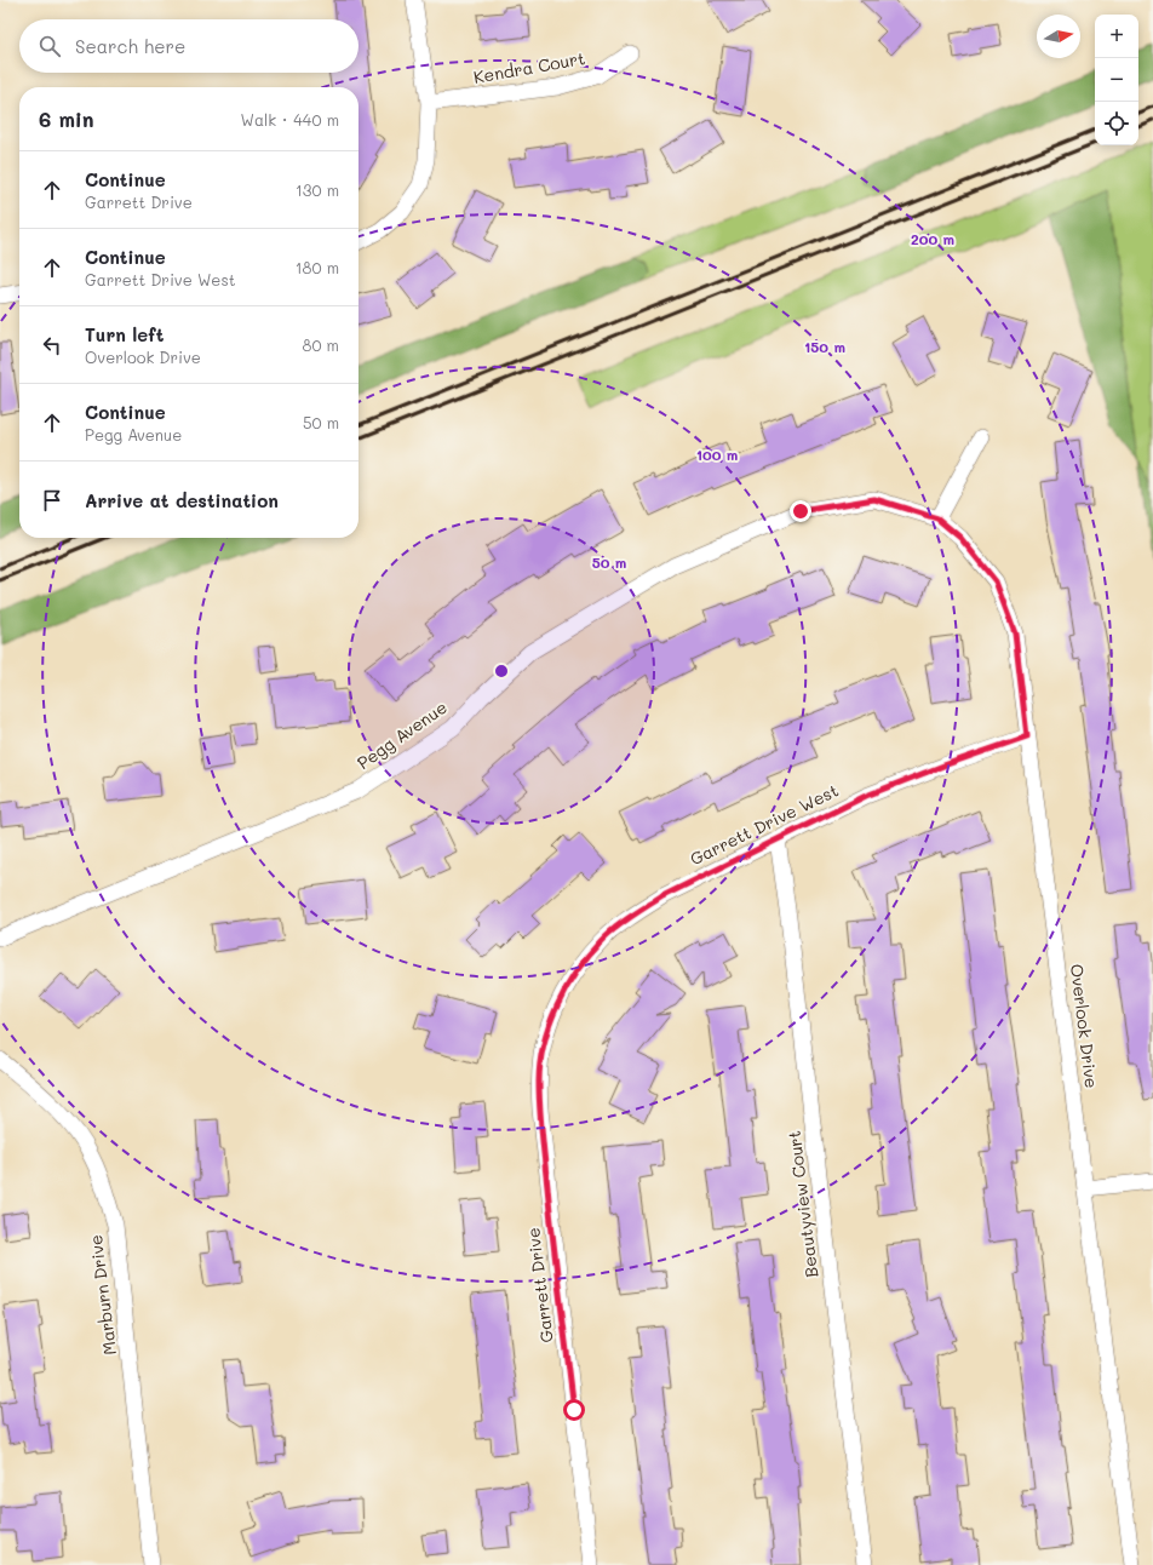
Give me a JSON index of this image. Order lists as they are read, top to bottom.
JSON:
{
  "streets": {
    "street": [
      "Kendra Court",
      "Pegg Avenue",
      "Garrett Drive West",
      "Overlook Drive",
      "Beautyview Court",
      "Garrett Drive",
      "Marburn Drive"
    ]
  },
  "crossings": [
    ["Pegg Avenue", "Overlook Drive"],
    ["Garrett Drive West", "Overlook Drive"],
    ["Garrett Drive West", "Beautyview Court"],
    ["Garrett Drive West", "Garrett Drive"]
  ],
  "north": "right",
  "page": {
    "map_buttons": ["+", "−"],
    "search": "Search here",
    "heading": ["6 min", "Walk · 440 m"],
    "list": [
      ["Continue", "Garrett Drive", "130 m"],
      ["Continue", "Garrett Drive West", "180 m"],
      ["Turn left", "Overlook Drive", "80 m"],
      ["Continue", "Pegg Avenue", "50 m"],
      "Arrive at destination"
    ]
  },
  "rings": [
    "200 m",
    "150 m",
    "100 m",
    "50 m"
  ]
}
